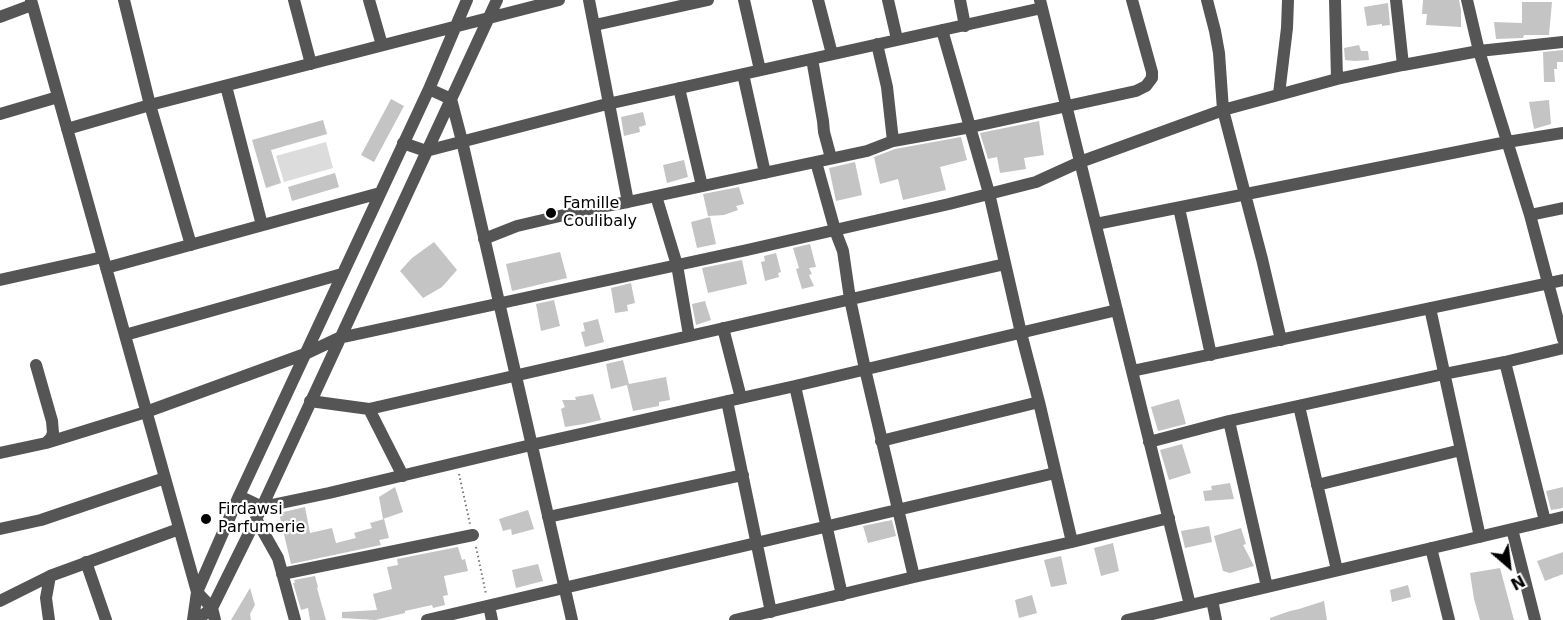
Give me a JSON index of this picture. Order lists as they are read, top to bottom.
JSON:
{
  "places": ["Famille Coulibaly", "Firdawsi Parfumerie"],
  "north": "bottom right"
}
